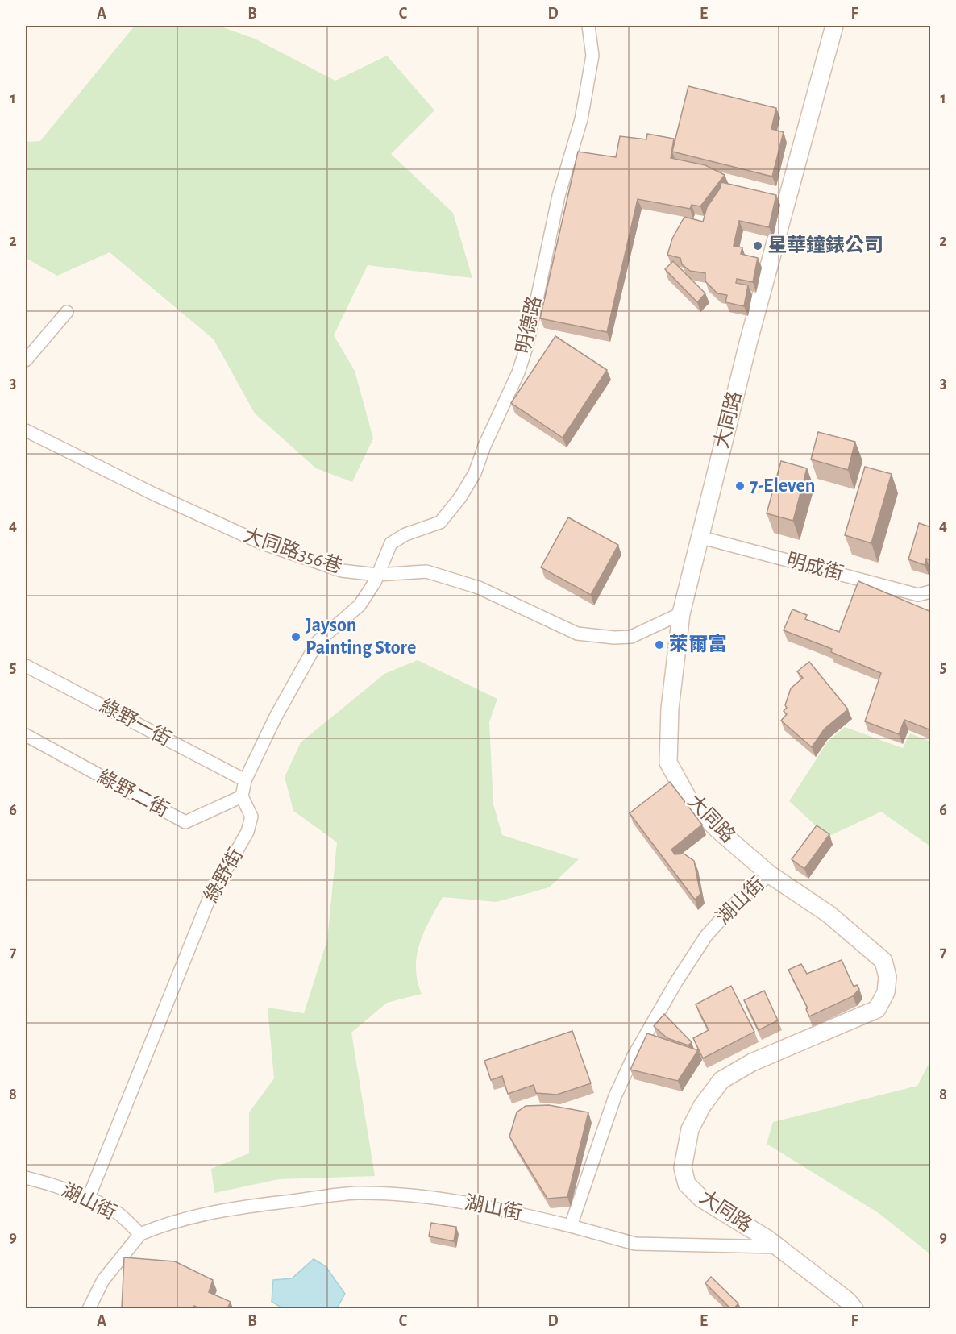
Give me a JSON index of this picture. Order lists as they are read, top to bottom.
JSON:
{
  "streets": {
    "street": [
      "明德路",
      "大同路",
      "大同路356巷",
      "明成街",
      "綠野一街",
      "綠野二街",
      "綠野街",
      "湖山街"
    ]
  },
  "crossings": [
    ["明德路", "大同路356巷"],
    ["大同路", "大同路356巷"],
    ["大同路", "明成街"],
    ["大同路", "湖山街"],
    ["綠野二街", "綠野街"],
    ["綠野街", "湖山街"]
  ],
  "places": [
    "星華鐘錶公司",
    "7-Eleven",
    "Jayson Painting Store",
    "萊爾富"
  ],
  "grid": {
    "columns": [
      "A",
      "B",
      "C",
      "D",
      "E",
      "F"
    ],
    "rows": [
      "1",
      "2",
      "3",
      "4",
      "5",
      "6",
      "7",
      "8",
      "9"
    ]
  }
}
